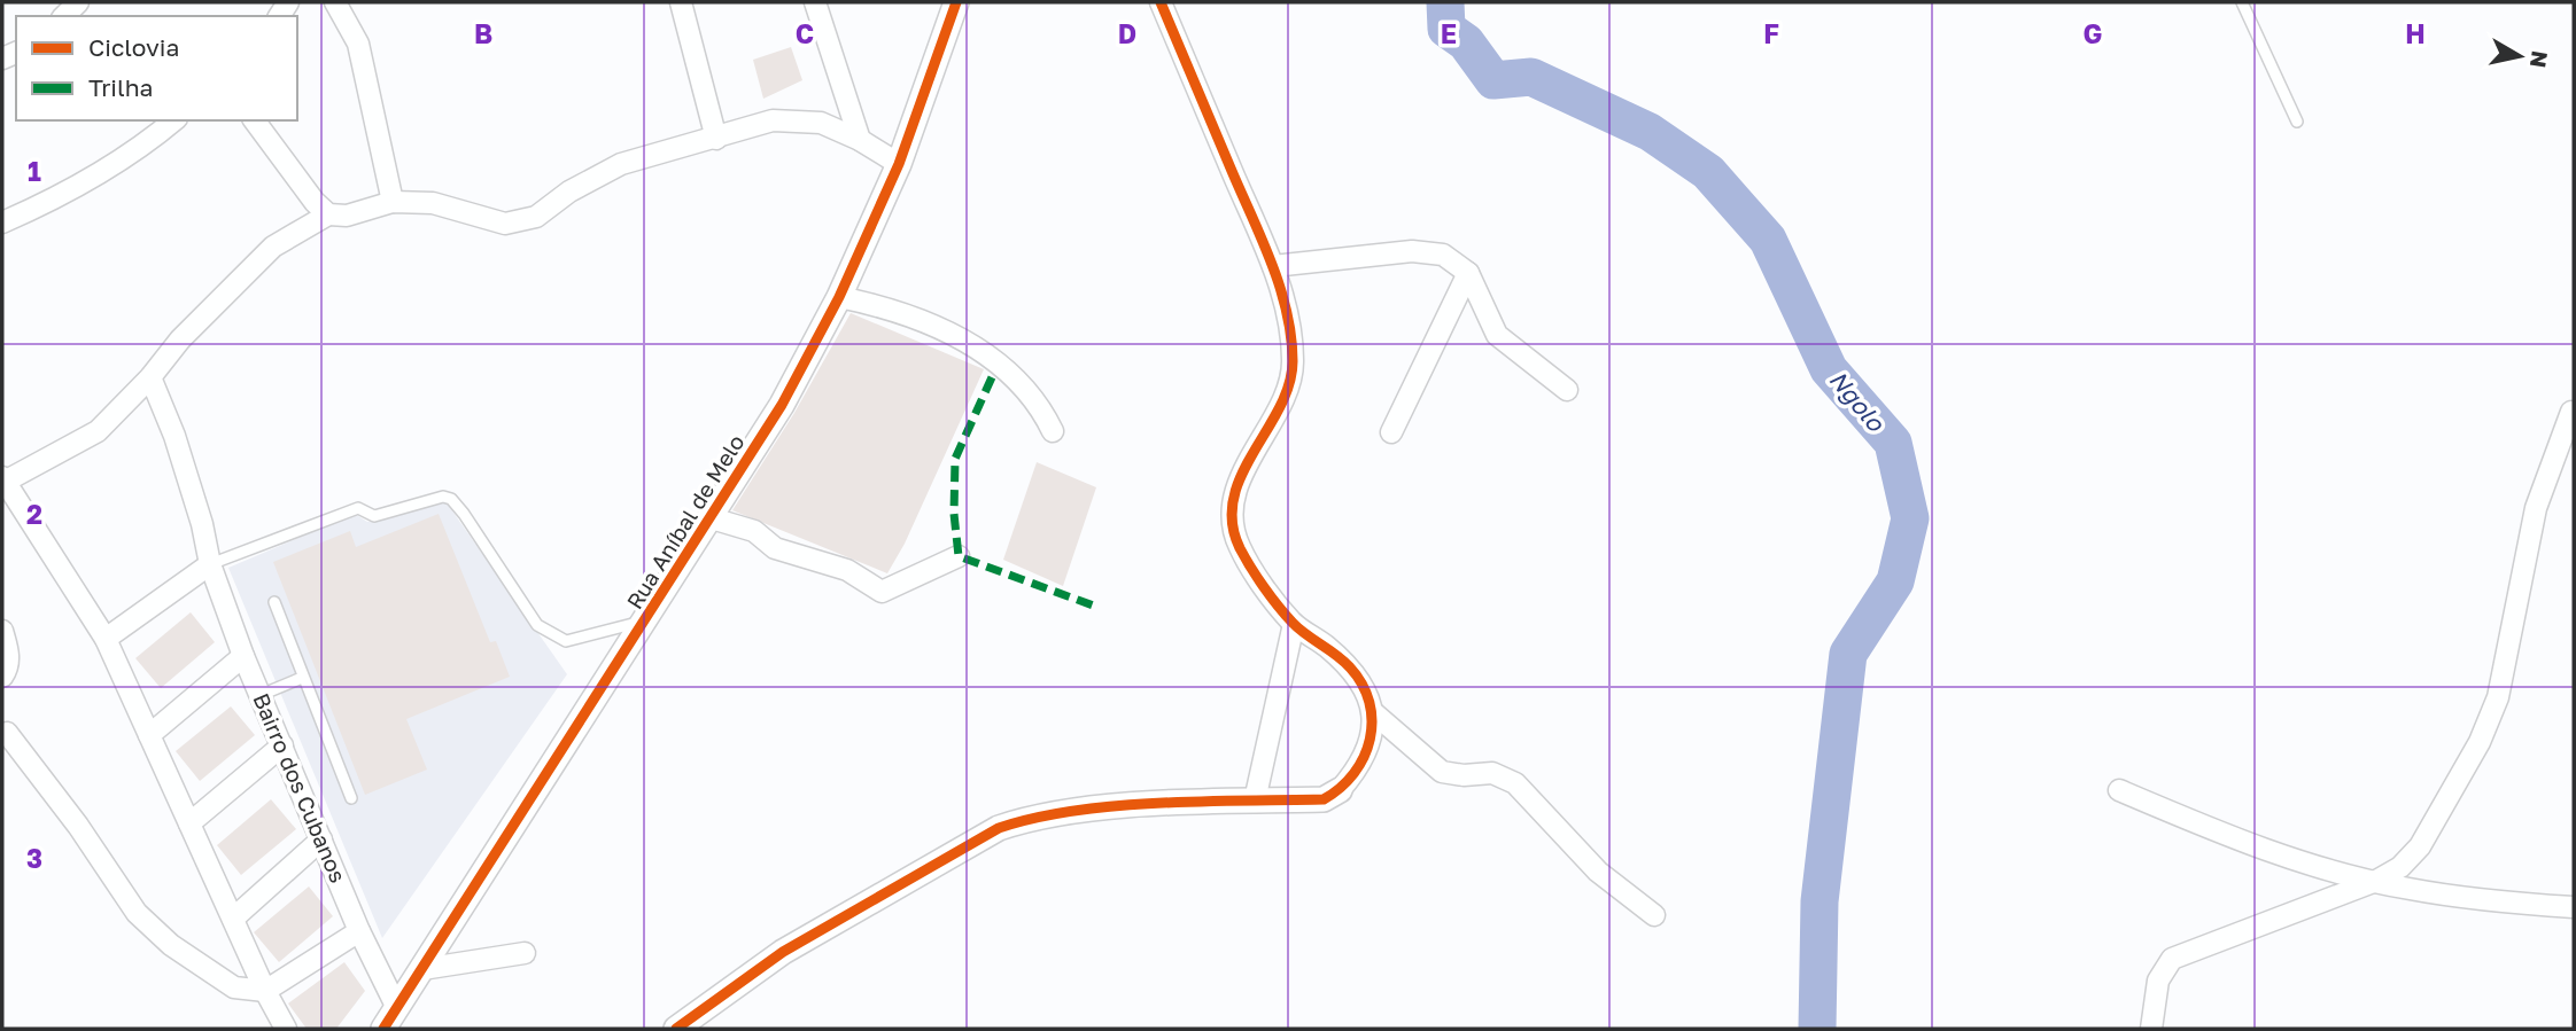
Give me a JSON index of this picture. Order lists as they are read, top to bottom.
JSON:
{
  "streets": {
    "street": ["Rua Aníbal de Melo", "Bairro dos Cubanos"]
  },
  "crossings": [
    ["Rua Aníbal de Melo", "Bairro dos Cubanos"]
  ],
  "water": ["Ngolo"],
  "legend": ["Ciclovia", "Trilha"],
  "north": "right",
  "grid": {
    "columns": [
      "B",
      "C",
      "D",
      "E",
      "F",
      "G",
      "H"
    ],
    "rows": ["1", "2", "3"]
  }
}
